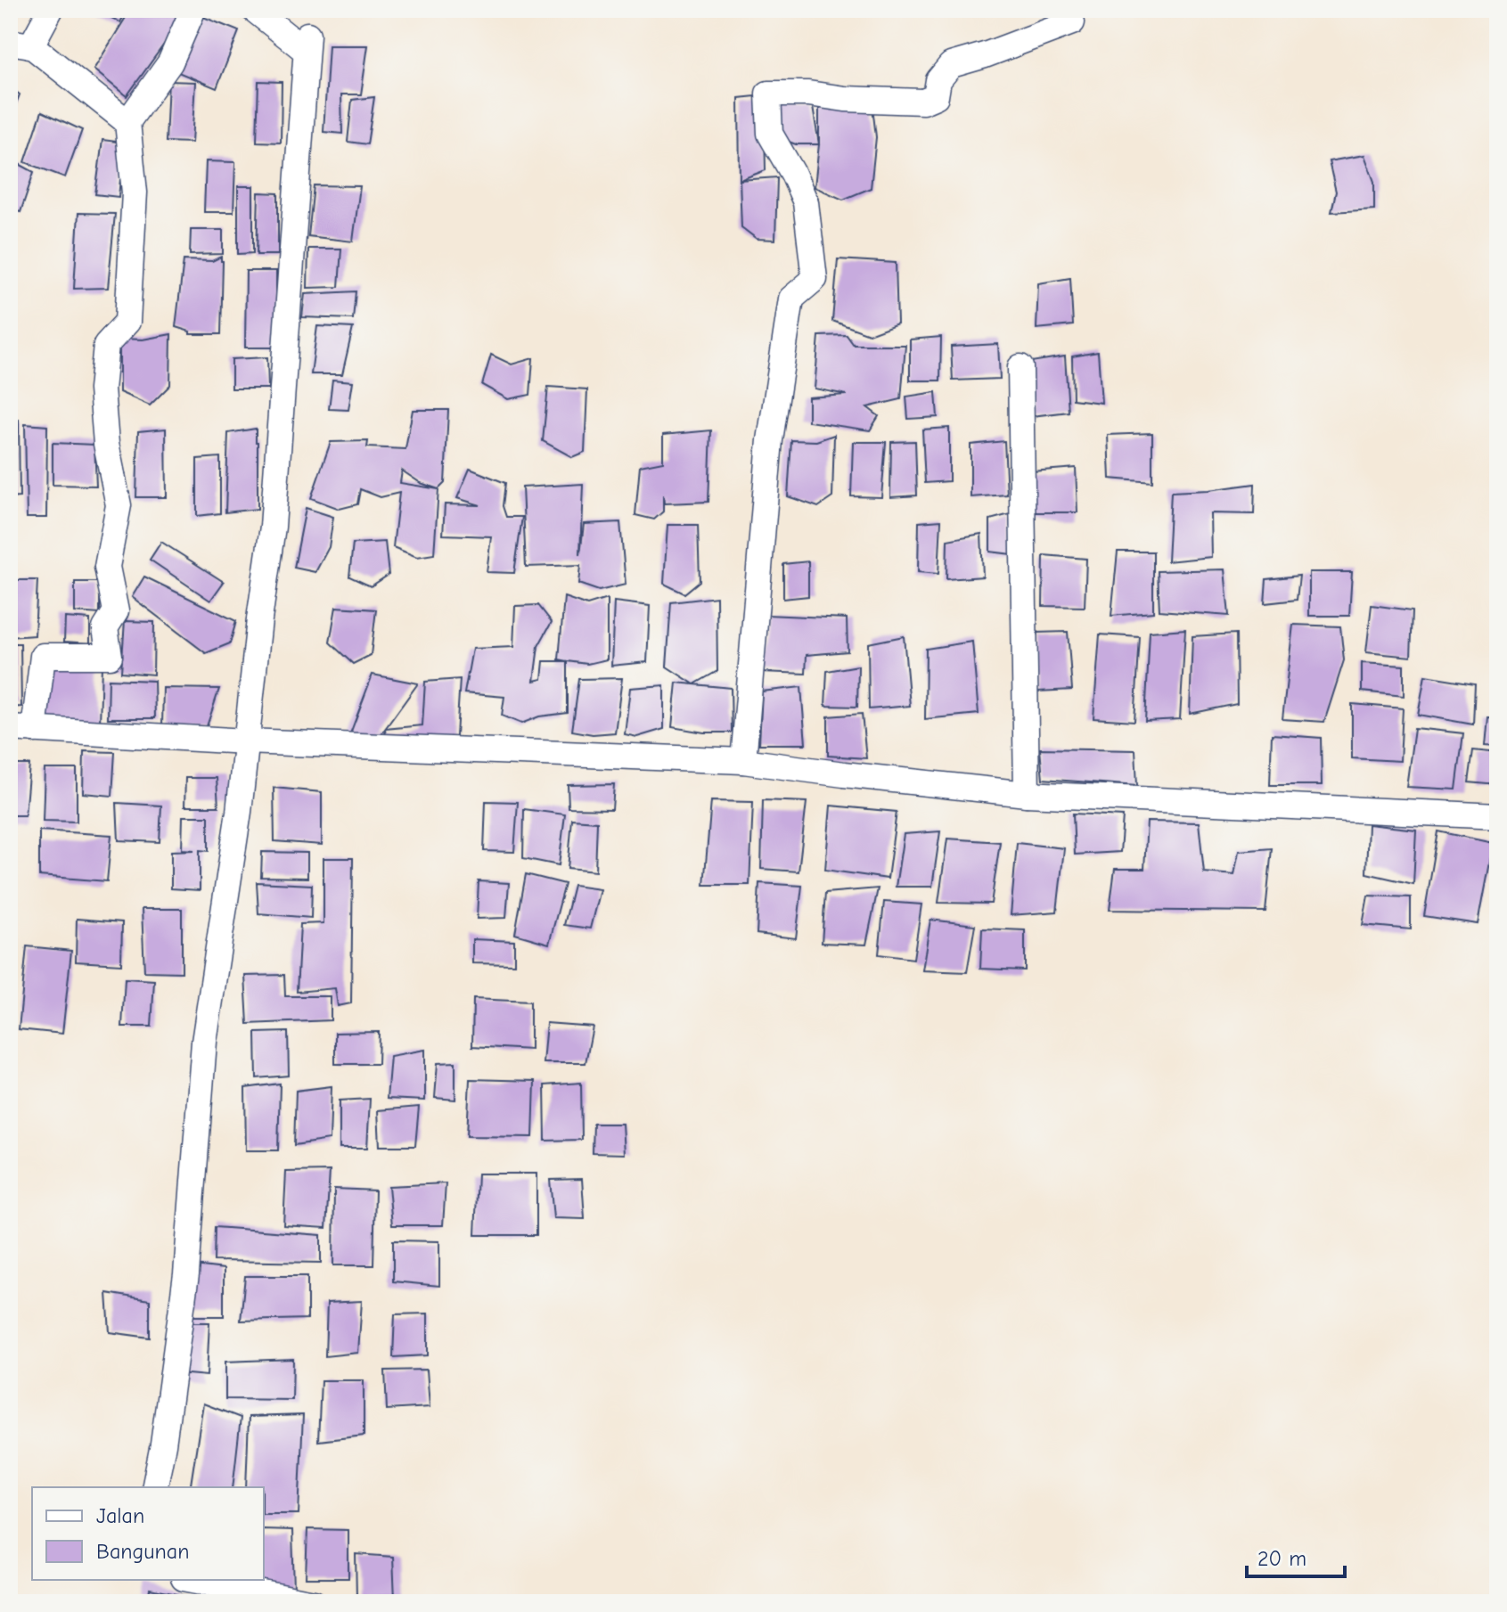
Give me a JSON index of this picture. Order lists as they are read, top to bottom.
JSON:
{
  "legend": ["Jalan", "Bangunan"],
  "scale_bar": "20 m"
}
